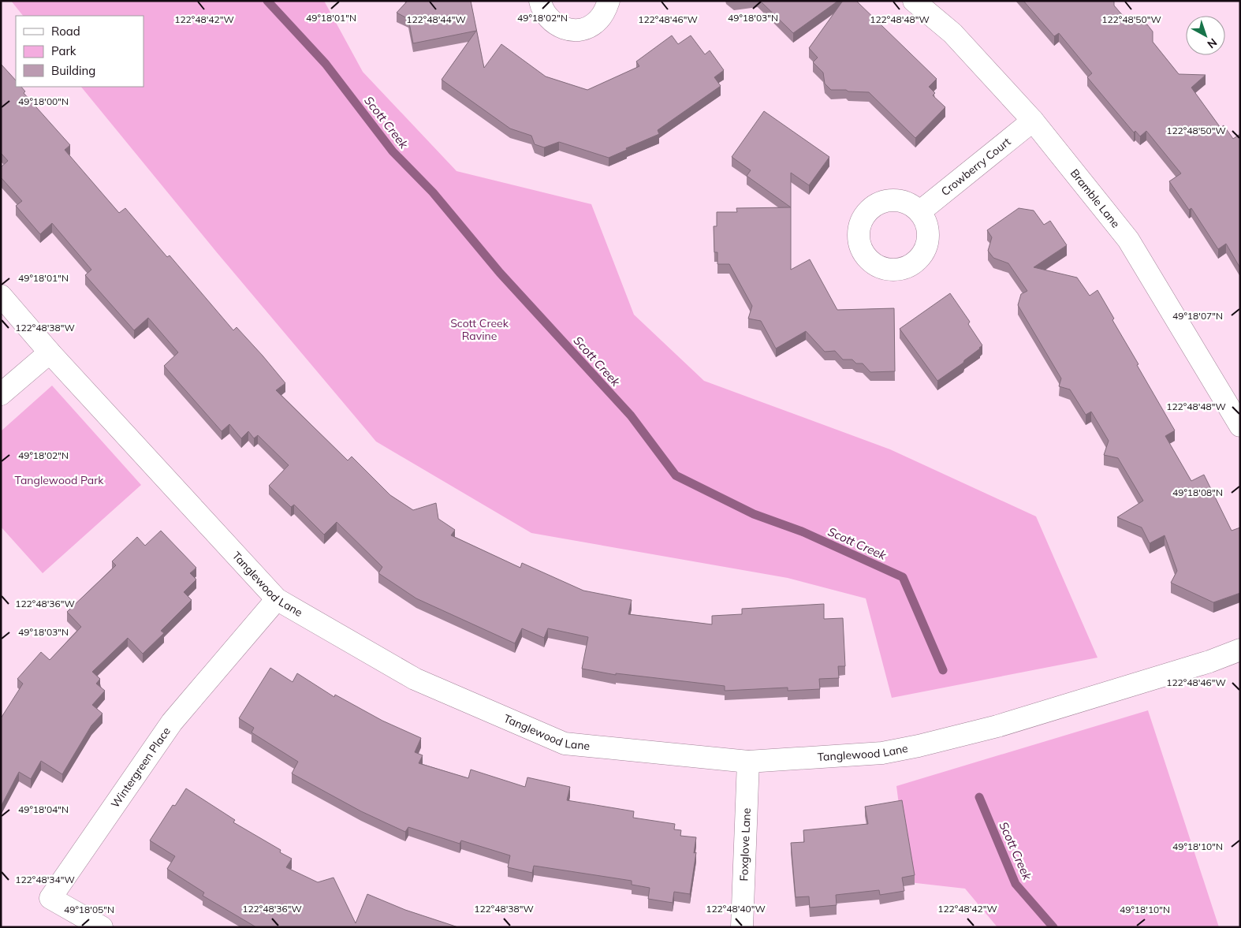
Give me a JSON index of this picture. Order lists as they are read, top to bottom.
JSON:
{
  "streets": {
    "street": [
      "Crowberry Court",
      "Bramble Lane",
      "Tanglewood Lane",
      "Wintergreen Place",
      "Foxglove Lane"
    ]
  },
  "crossings": [
    ["Crowberry Court", "Bramble Lane"],
    ["Tanglewood Lane", "Wintergreen Place"],
    ["Tanglewood Lane", "Foxglove Lane"]
  ],
  "water": ["Scott Creek"],
  "parks": ["Scott Creek Ravine", "Tanglewood Park"],
  "legend": ["Road", "Park", "Building"],
  "north": "bottom right",
  "coordinates": [
    "49°18'01\"N",
    "49°18'02\"N",
    "49°18'03\"N",
    "122°48'50\"W",
    "122°48'42\"W",
    "122°48'44\"W",
    "122°48'46\"W",
    "122°48'48\"W",
    "49°18'00\"N",
    "49°18'07\"N",
    "122°48'38\"W",
    "49°18'08\"N",
    "122°48'36\"W",
    "49°18'04\"N",
    "49°18'10\"N",
    "122°48'34\"W",
    "122°48'40\"W",
    "49°18'05\"N"
  ]
}
